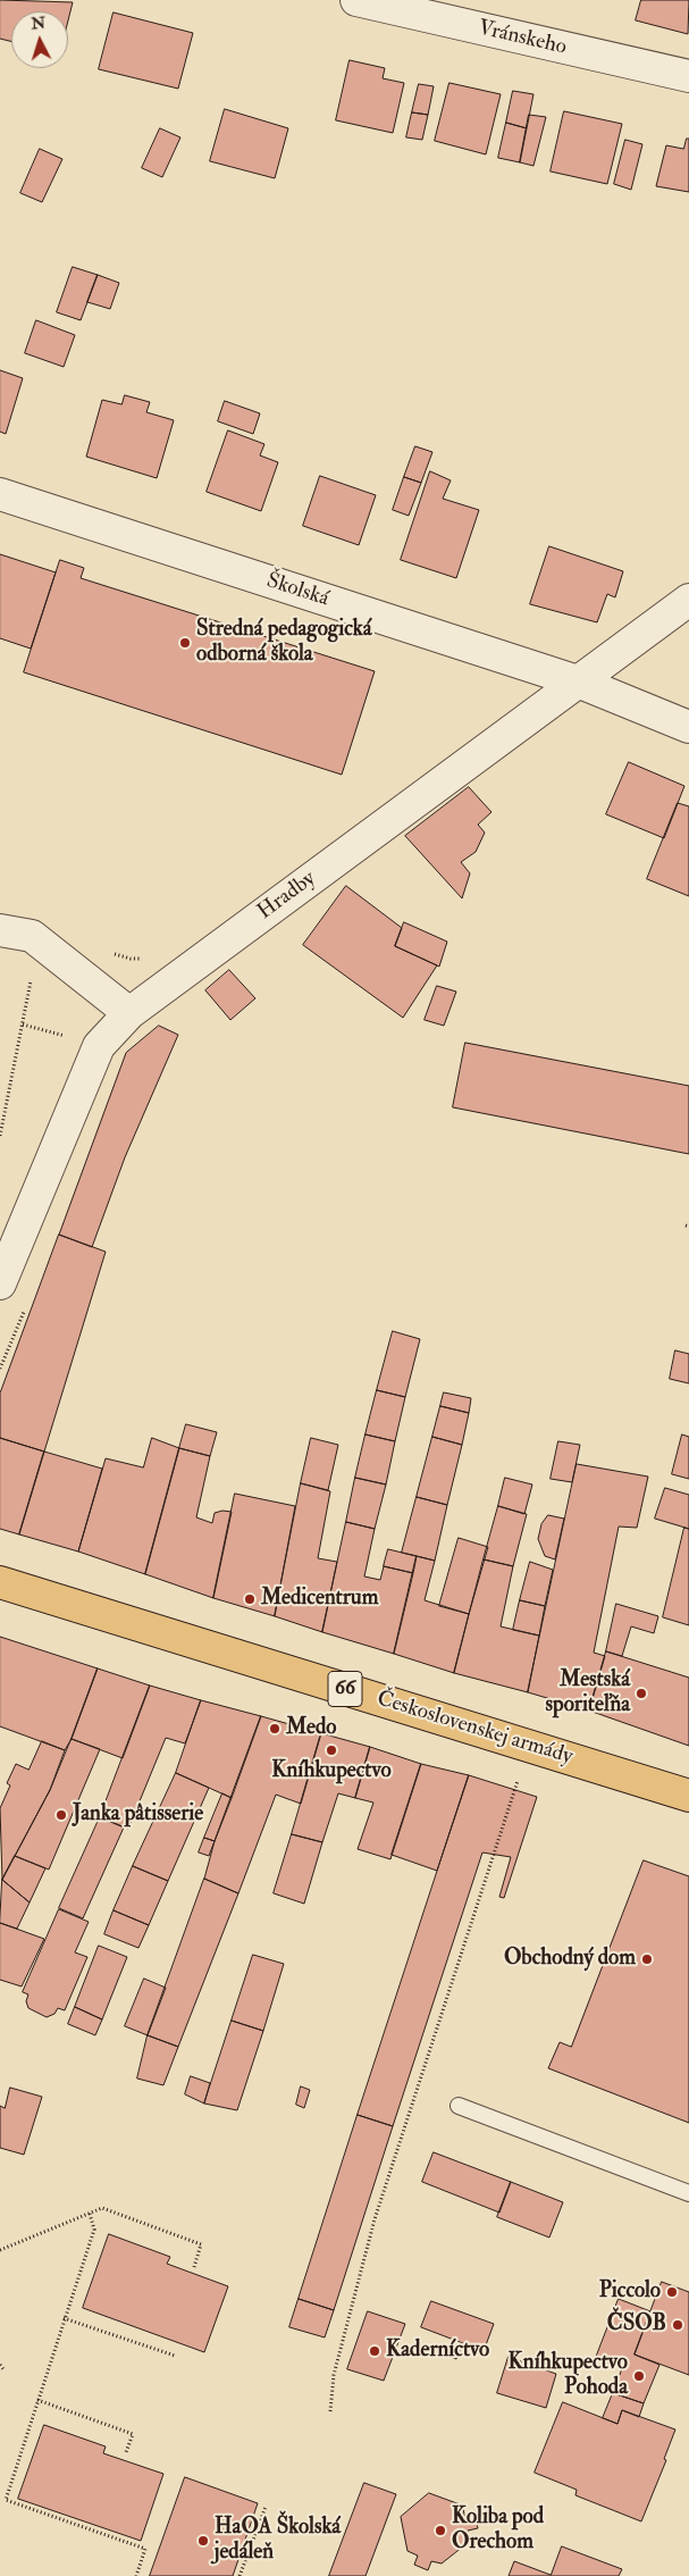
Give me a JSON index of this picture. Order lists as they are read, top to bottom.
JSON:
{
  "streets": {
    "main road": ["66", "Československej armády"],
    "street": ["Vránskeho", "Školská", "Hradby"]
  },
  "crossings": [
    ["Školská", "Hradby"]
  ],
  "places": [
    "Stredná pedagogická odborná škola",
    "Medicentrum",
    "Mestská sporiteľňa",
    "Medo",
    "Kníhkupectvo",
    "Janka pâtisserie",
    "Obchodný dom",
    "Piccolo",
    "ČSOB",
    "Kaderníctvo",
    "Kníhkupectvo Pohoda",
    "Koliba pod Orechom",
    "HaOA Školská jedáleň"
  ],
  "north": "top"
}
